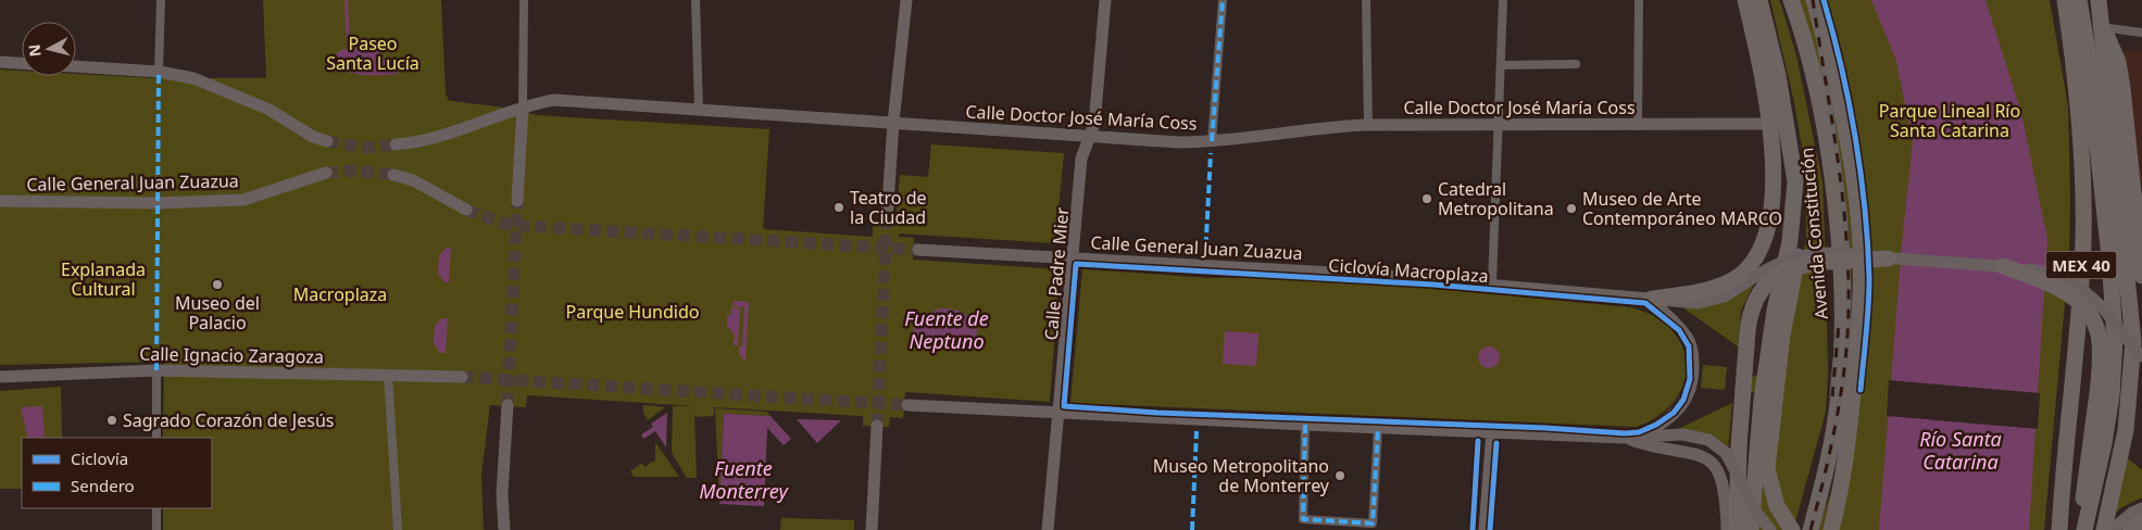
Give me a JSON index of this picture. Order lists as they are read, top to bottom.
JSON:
{
  "streets": {
    "highway": ["Avenida Constitución", "MEX 40"],
    "street": [
      "Calle Doctor José María Coss",
      "Calle General Juan Zuazua",
      "Calle Padre Mier",
      "Calle Ignacio Zaragoza"
    ],
    "cycle path": ["Ciclovía Macroplaza"]
  },
  "crossings": [
    ["Calle Doctor José María Coss", "Calle Padre Mier"],
    ["Calle General Juan Zuazua", "Calle Padre Mier"]
  ],
  "water": ["Fuente de Neptuno", "Río Santa Catarina", "Fuente Monterrey"],
  "parks": [
    "Paseo Santa Lucía",
    "Parque Lineal Río Santa Catarina",
    "Explanada Cultural",
    "Macroplaza",
    "Parque Hundido"
  ],
  "places": [
    "Catedral Metropolitana",
    "Teatro de la Ciudad",
    "Museo de Arte Contemporáneo MARCO",
    "Museo del Palacio",
    "Sagrado Corazón de Jesús",
    "Museo Metropolitano de Monterrey"
  ],
  "legend": ["Ciclovía", "Sendero"],
  "north": "left"
}
